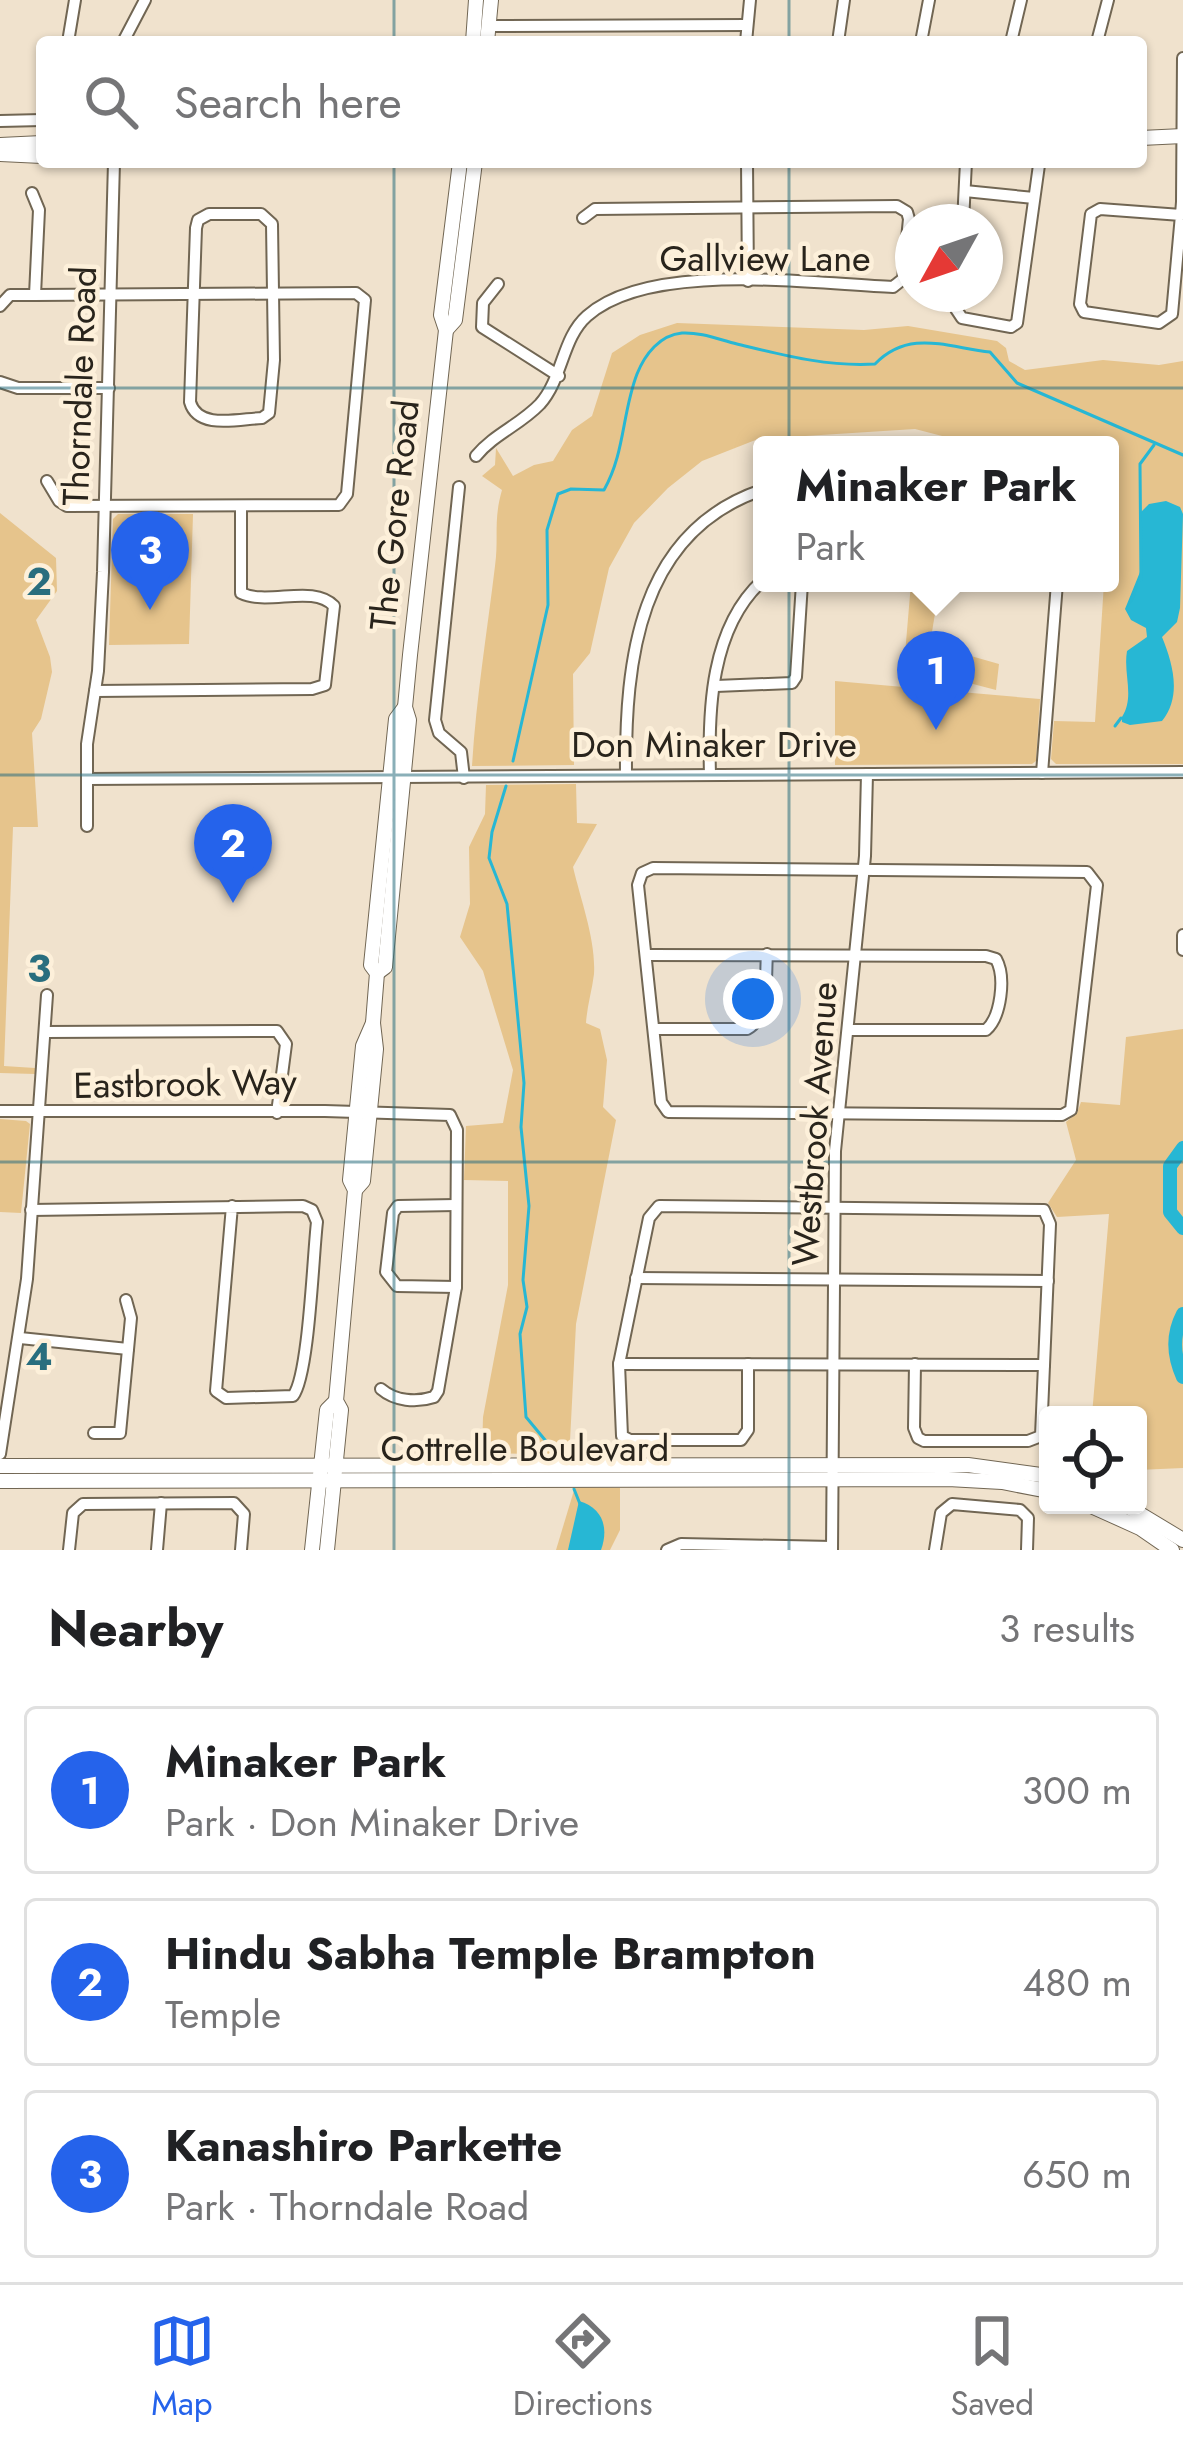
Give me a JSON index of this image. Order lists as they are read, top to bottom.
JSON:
{
  "streets": {
    "main road": ["The Gore Road", "Cottrelle Boulevard"],
    "street": [
      "Gallview Lane",
      "Thorndale Road",
      "Don Minaker Drive",
      "Eastbrook Way",
      "Westbrook Avenue"
    ]
  },
  "crossings": [
    ["Thorndale Road", "Don Minaker Drive"],
    ["The Gore Road", "Don Minaker Drive"],
    ["The Gore Road", "Eastbrook Way"],
    ["The Gore Road", "Cottrelle Boulevard"],
    ["Don Minaker Drive", "Westbrook Avenue"],
    ["Westbrook Avenue", "Cottrelle Boulevard"]
  ],
  "north": "bottom left",
  "page": {
    "search": "Search here",
    "popup": ["Minaker Park", "Park"],
    "pins": ["3", "1", "2"],
    "heading": ["Nearby", "3 results"],
    "list": [
      {
        "mark": "1",
        "name": "Minaker Park",
        "note": "Park · Don Minaker Drive",
        "value": "300 m"
      },
      {
        "mark": "2",
        "name": "Hindu Sabha Temple Brampton",
        "note": "Temple",
        "value": "480 m"
      },
      {
        "mark": "3",
        "name": "Kanashiro Parkette",
        "note": "Park · Thorndale Road",
        "value": "650 m"
      }
    ],
    "nav": ["Map", "Directions", "Saved"]
  },
  "grid": {
    "rows": ["2", "3", "4"]
  }
}
